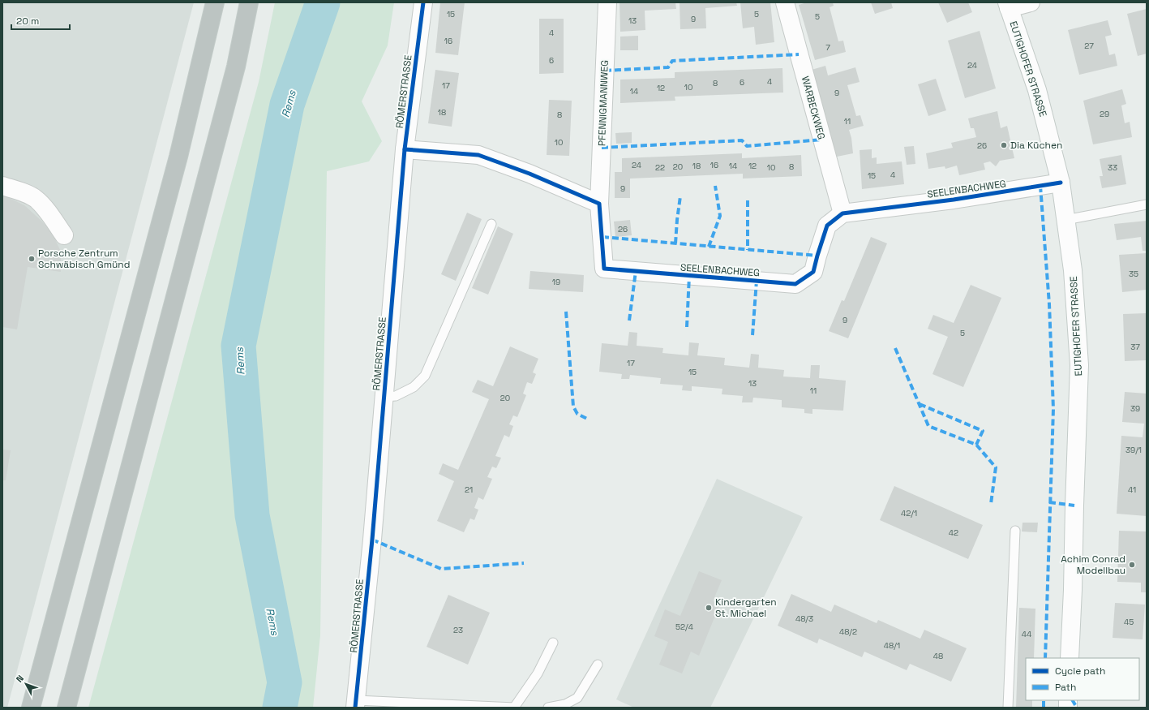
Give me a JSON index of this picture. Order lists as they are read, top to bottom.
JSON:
{
  "streets": {
    "street": [
      "EUTIGHOFER STRASSE",
      "RÖMERSTRASSE",
      "PFENNIGMANNWEG",
      "WARBECKWEG",
      "SEELENBACHWEG"
    ]
  },
  "crossings": [
    ["EUTIGHOFER STRASSE", "SEELENBACHWEG"],
    ["PFENNIGMANNWEG", "SEELENBACHWEG"],
    ["WARBECKWEG", "SEELENBACHWEG"]
  ],
  "water": ["Rems"],
  "places": [
    "Dia Küchen",
    "Porsche Zentrum Schwäbisch Gmünd",
    "Achim Conrad Modellbau",
    "Kindergarten St. Michael"
  ],
  "house_numbers": [
    "15",
    "5",
    "5",
    "9",
    "13",
    "4",
    "16",
    "27",
    "7",
    "6",
    "24",
    "4",
    "6",
    "8",
    "17",
    "10",
    "12",
    "14",
    "9",
    "18",
    "29",
    "8",
    "11",
    "10",
    "26",
    "24",
    "16",
    "18",
    "14",
    "12",
    "20",
    "8",
    "22",
    "10",
    "33",
    "4",
    "15",
    "9",
    "26",
    "35",
    "19",
    "9",
    "5",
    "37",
    "17",
    "15",
    "13",
    "11",
    "20",
    "39",
    "39/1",
    "21",
    "41",
    "42/1",
    "42",
    "48/3",
    "45",
    "52/4",
    "23",
    "48/2",
    "44",
    "48/1",
    "48"
  ],
  "legend": ["Cycle path", "Path"],
  "scale_bar": "20 m",
  "north": "top left"
}
